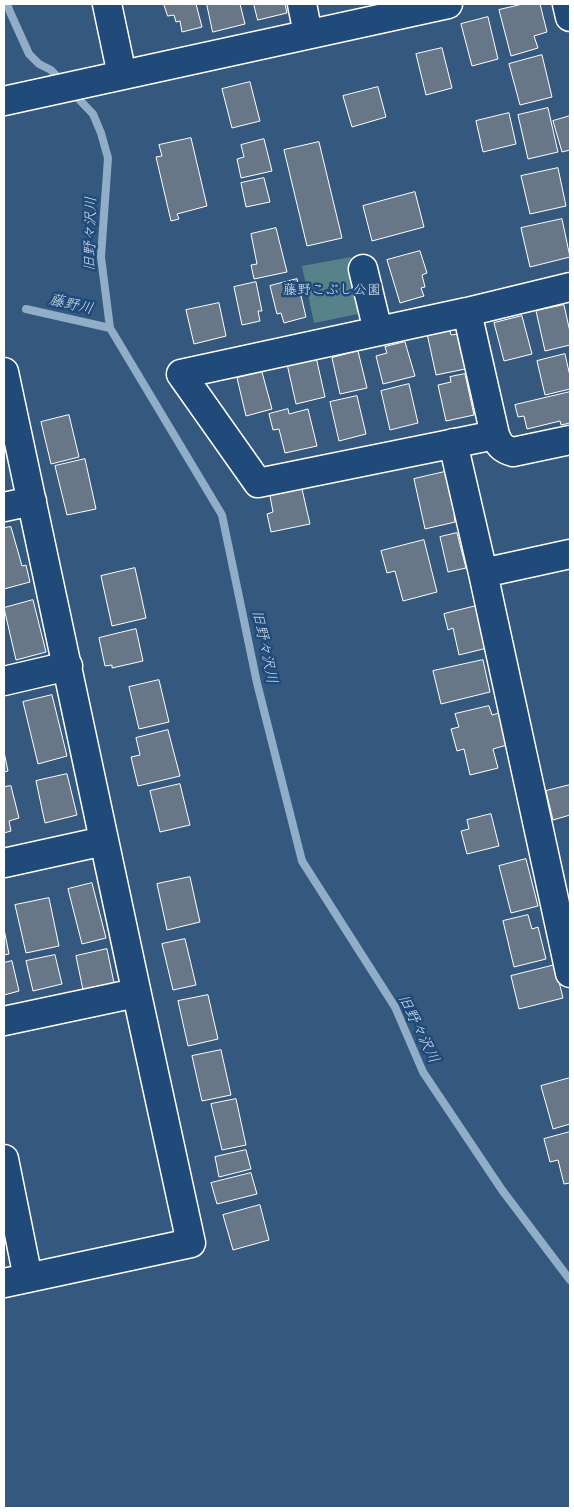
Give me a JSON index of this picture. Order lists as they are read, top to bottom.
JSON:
{
  "water": ["旧野々沢川", "藤野川"],
  "parks": ["藤野こぶし公園"]
}
